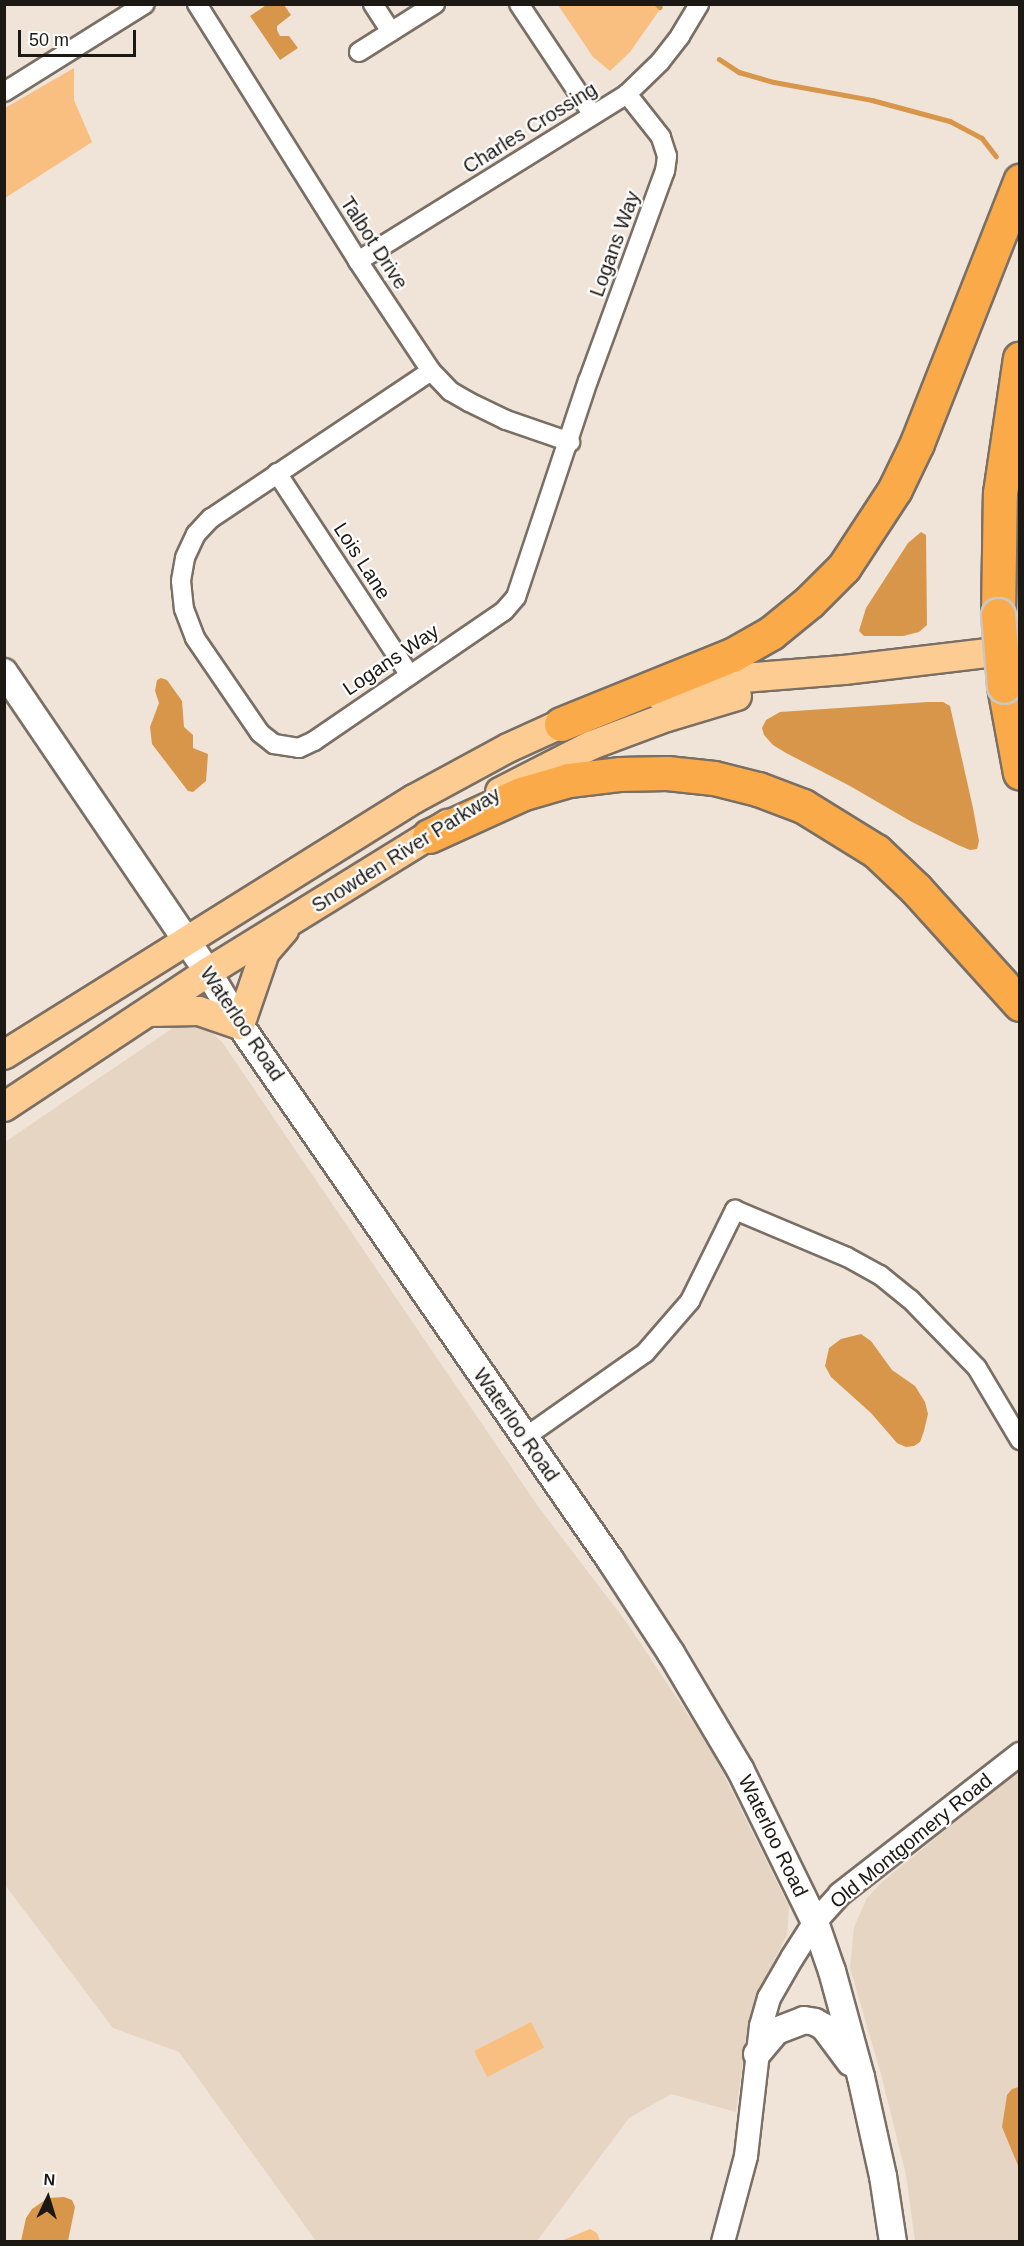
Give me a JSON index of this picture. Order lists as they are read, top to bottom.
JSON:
{
  "streets": {
    "main road": ["Snowden River Parkway", "Waterloo Road"],
    "street": [
      "Charles Crossing",
      "Talbot Drive",
      "Logans Way",
      "Lois Lane",
      "Old Montgomery Road"
    ]
  },
  "crossings": [
    ["Charles Crossing", "Talbot Drive"],
    ["Charles Crossing", "Logans Way"],
    ["Talbot Drive", "Logans Way"],
    ["Logans Way", "Lois Lane"],
    ["Snowden River Parkway", "Waterloo Road"],
    ["Waterloo Road", "Old Montgomery Road"]
  ],
  "scale_bar": "50 m",
  "north": "top"
}
